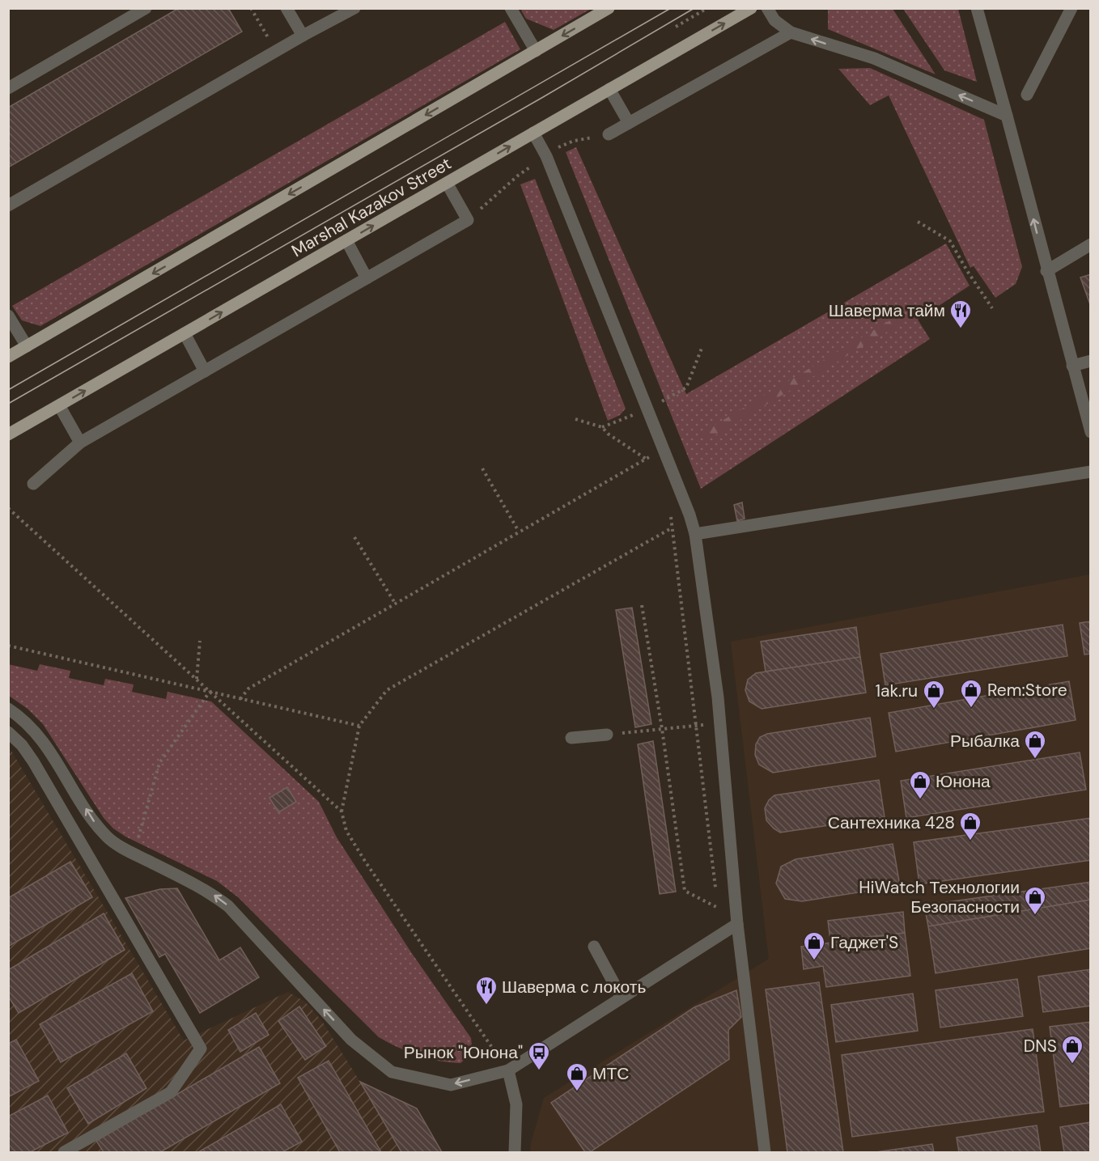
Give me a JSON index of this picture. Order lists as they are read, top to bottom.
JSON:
{
  "streets": {
    "main road": ["Marshal Kazakov Street"]
  },
  "places": {
    "restaurant": ["Шаверма тайм", "Шаверма с локоть"],
    "shop": [
      "Rem:Store",
      "1ak.ru",
      "Рыбалка",
      "Юнона",
      "Сантехника 428",
      "HiWatch Технологии Безопасности",
      "Гаджет'S",
      "DNS",
      "МТС"
    ],
    "bus stop": ["Рынок \"Юнона\""]
  }
}
